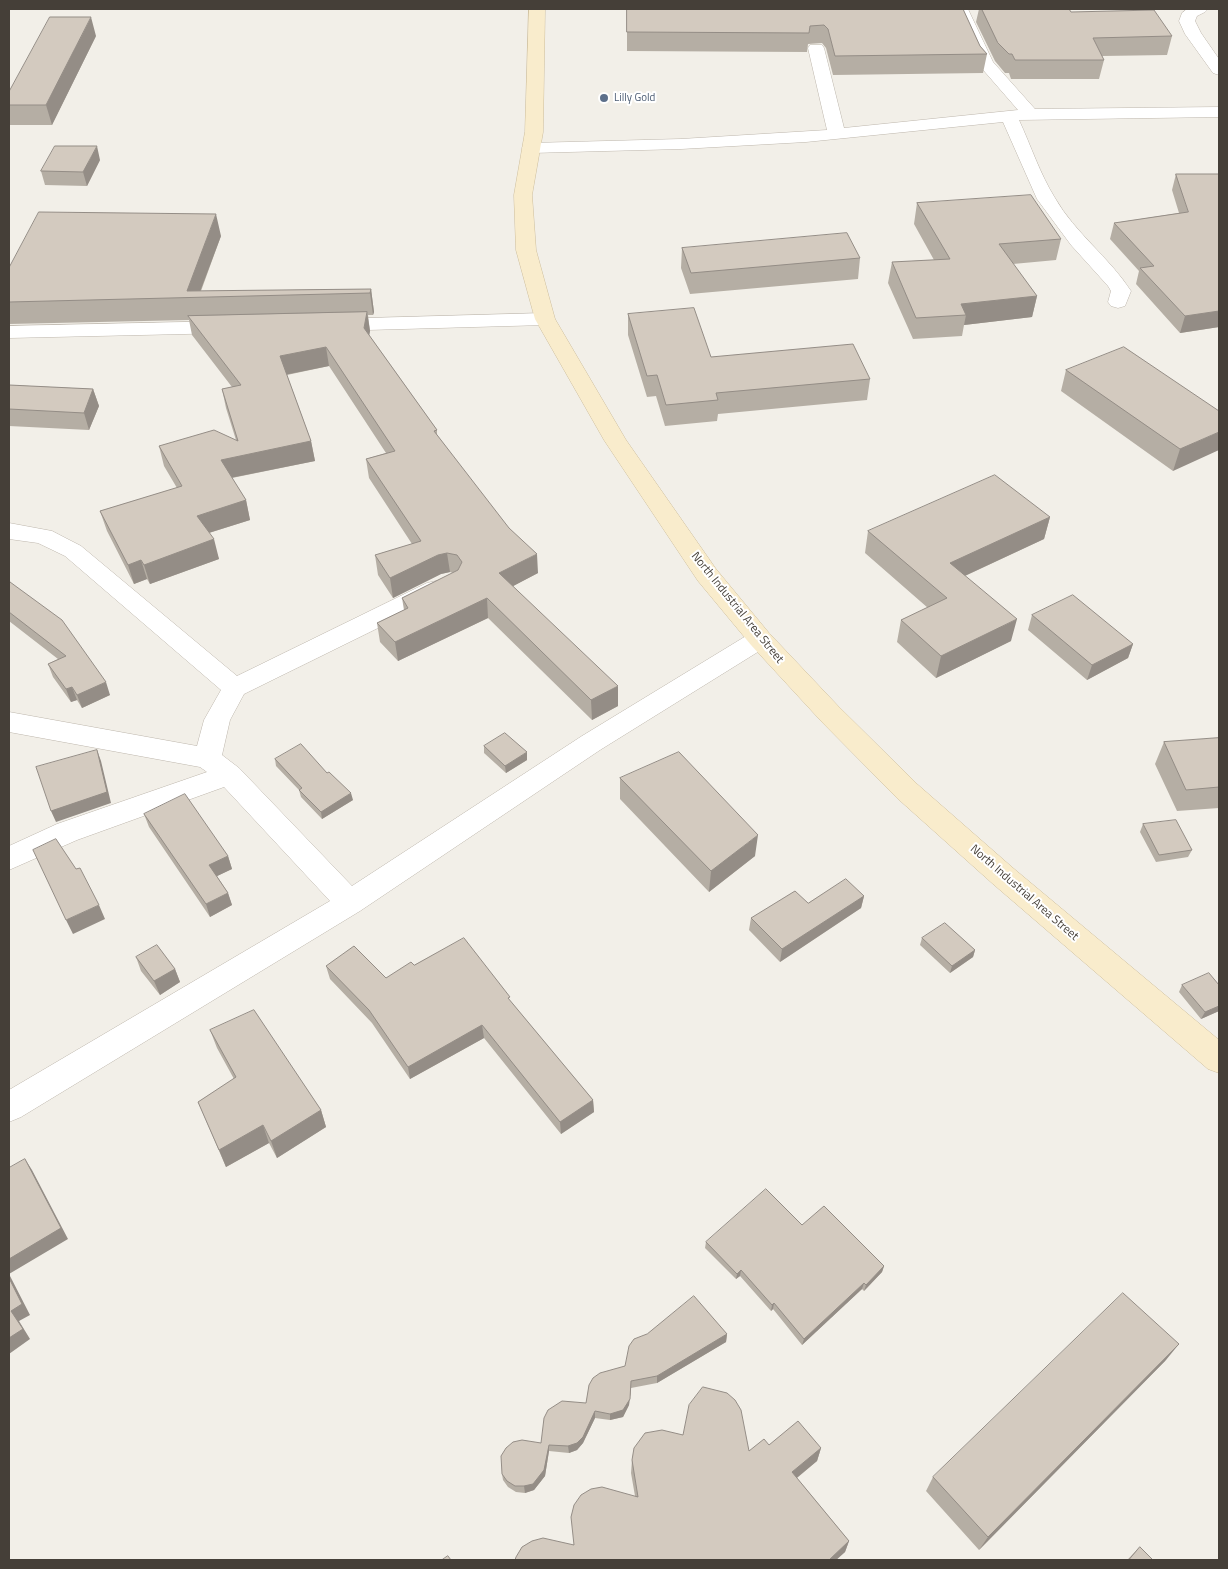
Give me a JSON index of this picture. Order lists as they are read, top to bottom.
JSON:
{
  "streets": {
    "main road": ["North Industrial Area Street"]
  },
  "places": ["Lilly Gold"]
}
